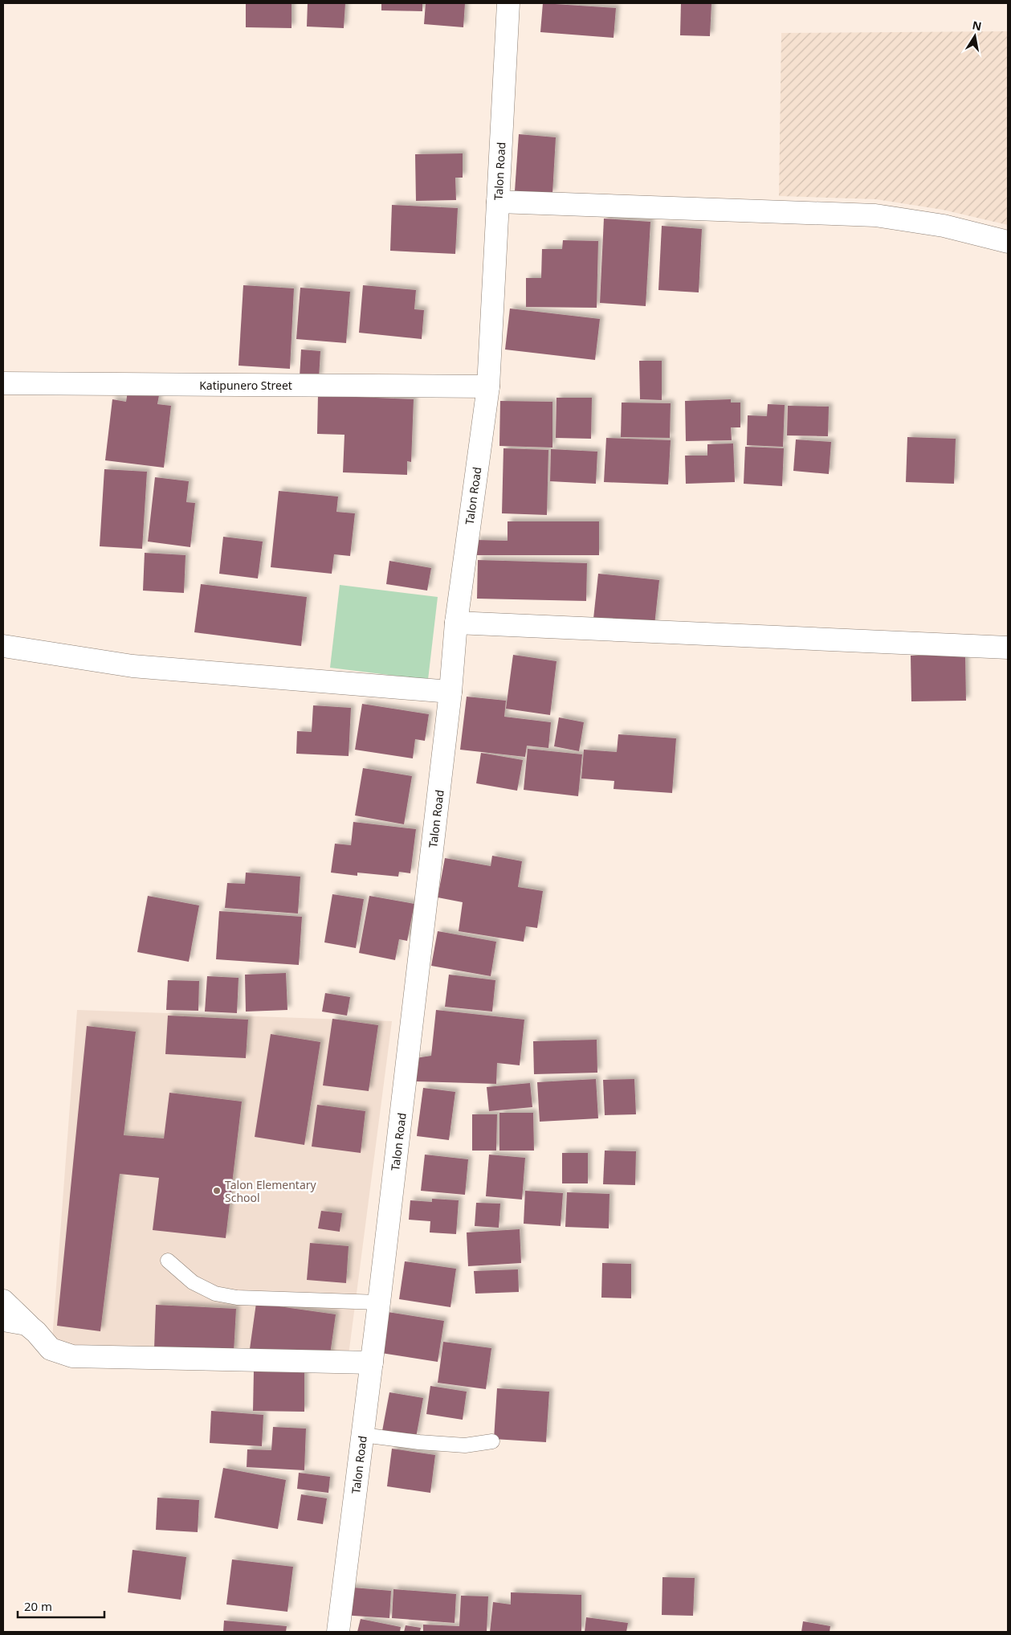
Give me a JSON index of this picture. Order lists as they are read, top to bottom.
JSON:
{
  "streets": {
    "street": ["Talon Road", "Katipunero Street"]
  },
  "crossings": [
    ["Talon Road", "Katipunero Street"]
  ],
  "places": ["Talon Elementary School"],
  "scale_bar": "20 m",
  "north": "top"
}
